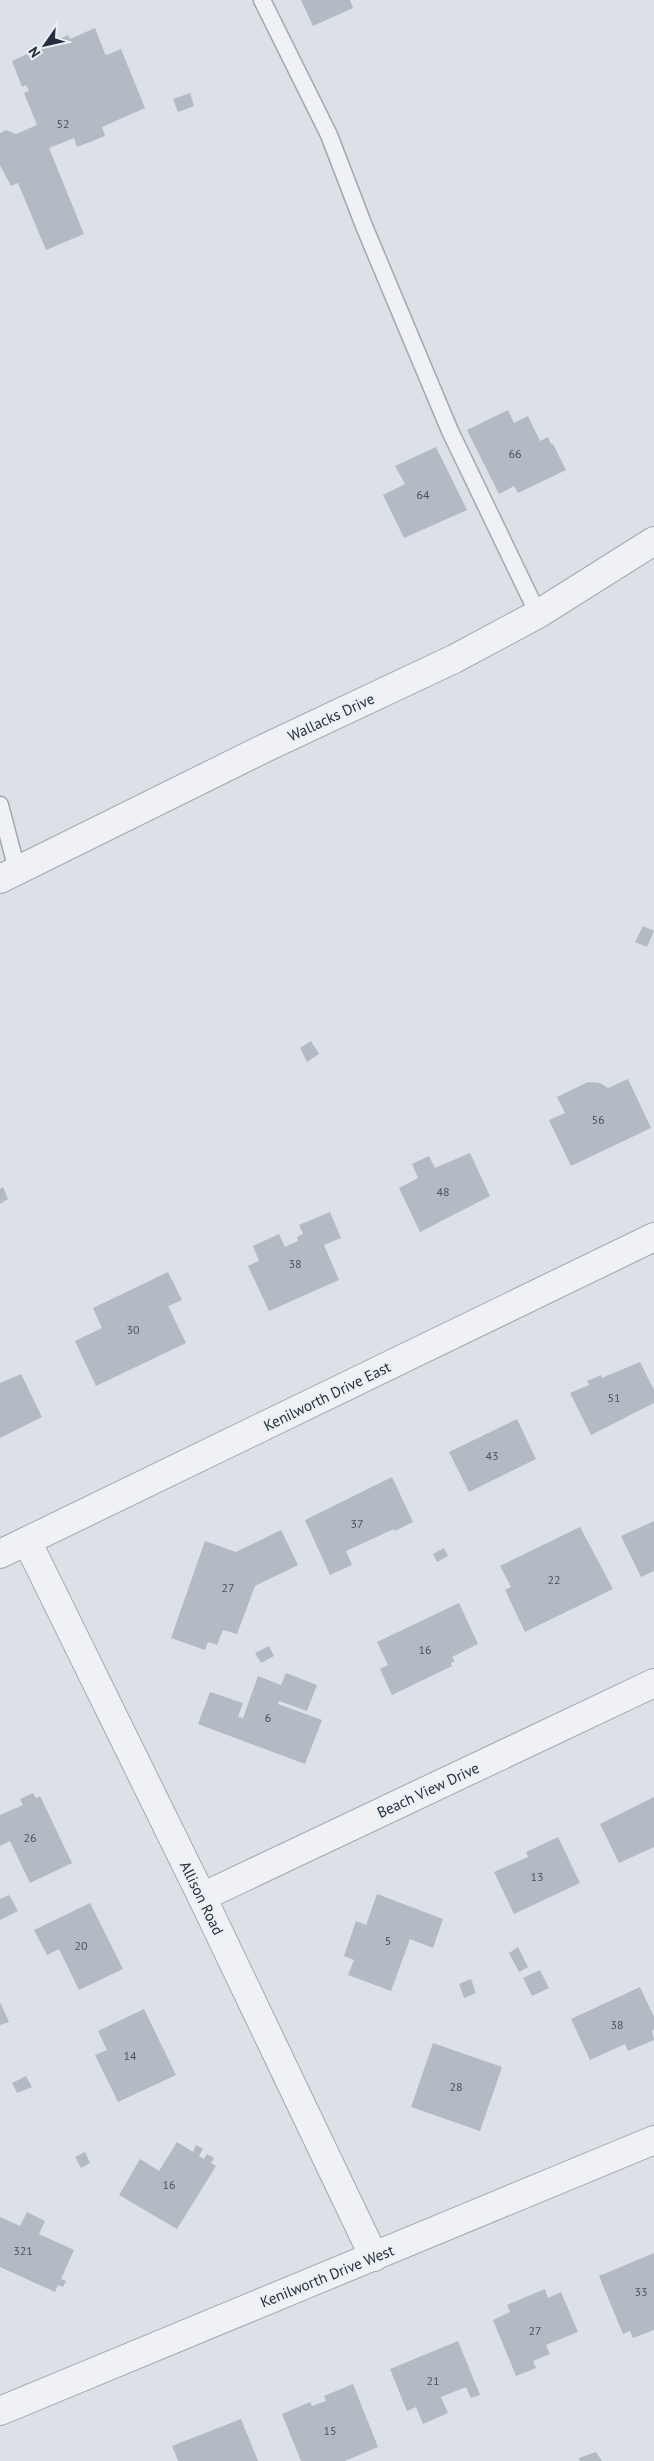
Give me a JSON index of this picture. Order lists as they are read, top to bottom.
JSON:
{
  "streets": {
    "street": [
      "Wallacks Drive",
      "Kenilworth Drive East",
      "Beach View Drive",
      "Allison Road",
      "Kenilworth Drive West"
    ]
  },
  "crossings": [
    ["Kenilworth Drive East", "Allison Road"],
    ["Beach View Drive", "Allison Road"],
    ["Allison Road", "Kenilworth Drive West"]
  ],
  "house_numbers": [
    "52",
    "66",
    "64",
    "56",
    "48",
    "38",
    "30",
    "51",
    "43",
    "37",
    "22",
    "27",
    "16",
    "6",
    "26",
    "13",
    "5",
    "20",
    "38",
    "14",
    "28",
    "16",
    "321",
    "33",
    "27",
    "21",
    "15"
  ],
  "north": "bottom left"
}
